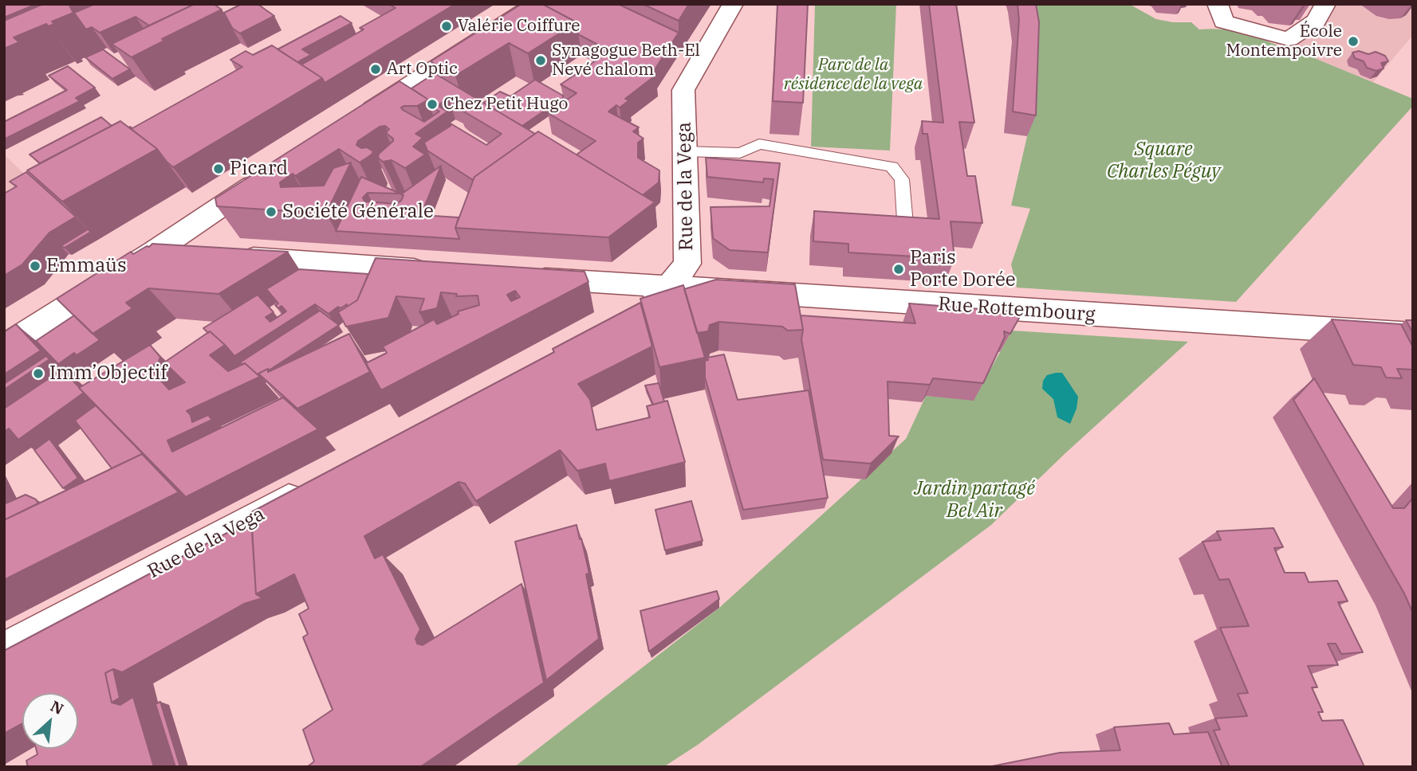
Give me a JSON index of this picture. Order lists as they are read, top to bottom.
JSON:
{
  "streets": {
    "street": ["Rue de la Vega", "Rue Rottembourg"]
  },
  "crossings": [
    ["Rue de la Vega", "Rue Rottembourg"]
  ],
  "parks": ["Parc de la résidence de la vega", "Square Charles Péguy", "Jardin partagé Bel Air"],
  "places": [
    "Valérie Coiffure",
    "École Montempoivre",
    "Synagogue Beth-El Nevé chalom",
    "Art Optic",
    "Chez Petit Hugo",
    "Picard",
    "Société Générale",
    "Emmaüs",
    "Paris Porte Dorée",
    "Imm’Objectif"
  ],
  "north": "top right"
}
